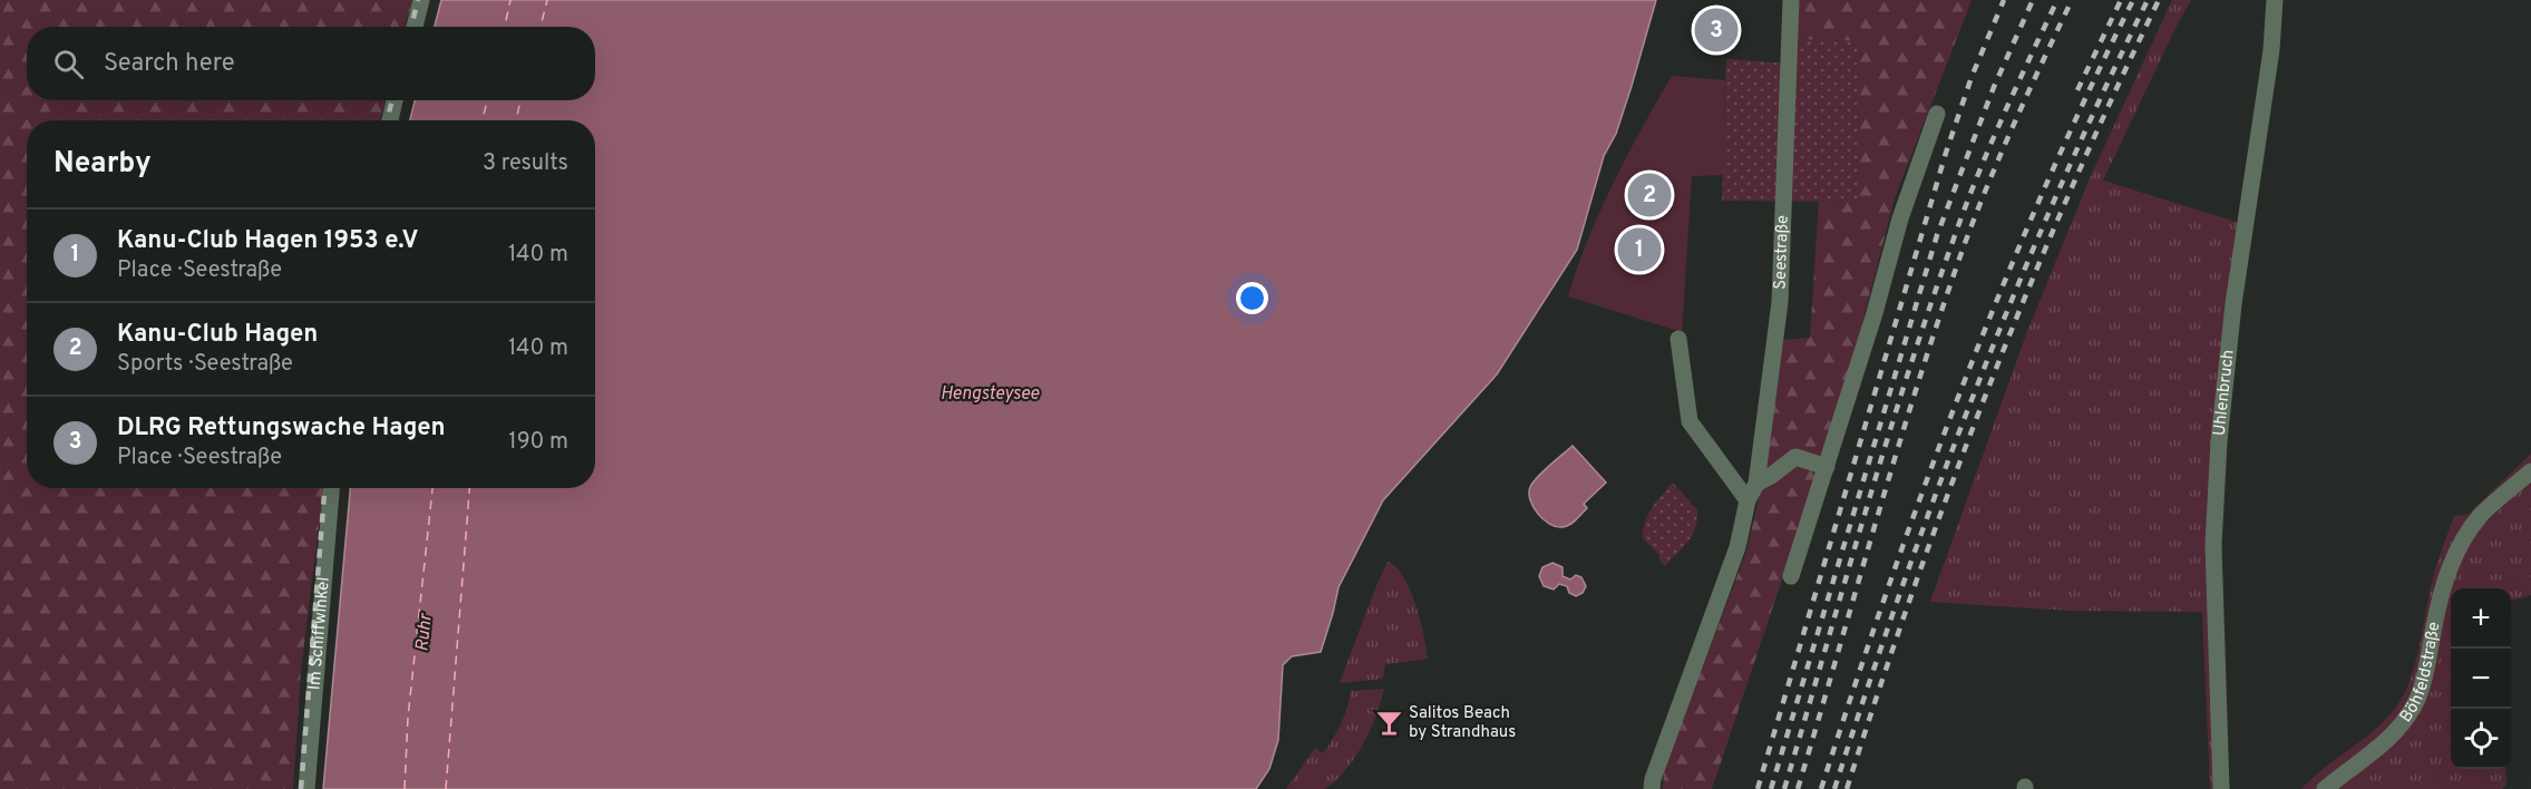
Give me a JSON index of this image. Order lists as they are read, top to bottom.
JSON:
{
  "streets": {
    "street": [
      "Seestraße",
      "Uhlenbruch",
      "Im Schiffwinkel",
      "Böhfeldstraße"
    ]
  },
  "water": ["Hengsteysee", "Ruhr"],
  "places": {
    "bar": ["Salitos Beach by Strandhaus"]
  },
  "page": {
    "pins": ["3", "2", "1"],
    "search": "Search here",
    "heading": ["Nearby", "3 results"],
    "list": [
      {
        "mark": "1",
        "name": "Kanu-Club Hagen 1953 e.V",
        "note": "Place · Seestraße",
        "value": "140 m"
      },
      {
        "mark": "2",
        "name": "Kanu-Club Hagen",
        "note": "Sports · Seestraße",
        "value": "140 m"
      },
      {
        "mark": "3",
        "name": "DLRG Rettungswache Hagen",
        "note": "Place · Seestraße",
        "value": "190 m"
      }
    ],
    "map_buttons": ["+", "−"]
  }
}
